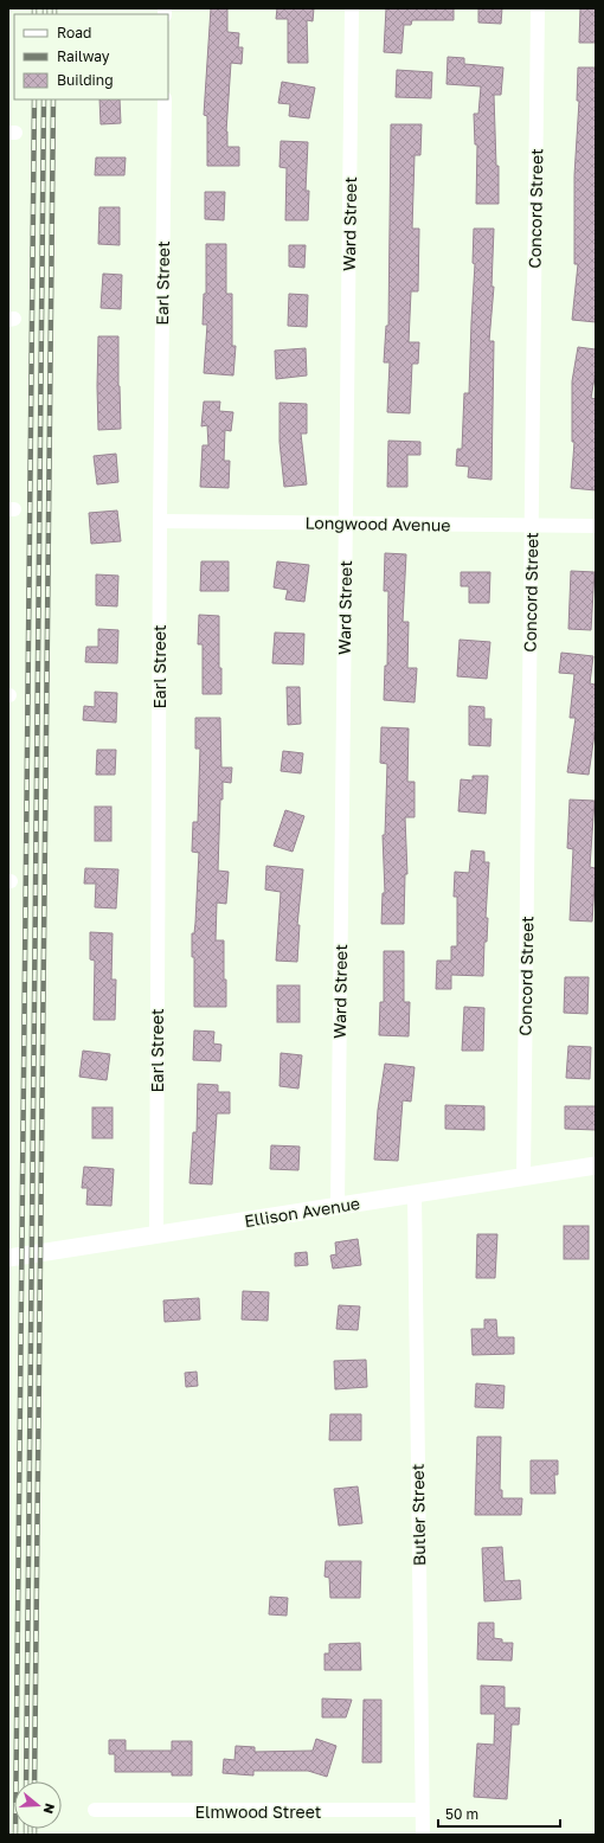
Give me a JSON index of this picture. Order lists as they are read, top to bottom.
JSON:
{
  "streets": {
    "street": [
      "Concord Street",
      "Ward Street",
      "Earl Street",
      "Longwood Avenue",
      "Ellison Avenue",
      "Butler Street",
      "Elmwood Street"
    ]
  },
  "crossings": [
    ["Concord Street", "Longwood Avenue"],
    ["Concord Street", "Ellison Avenue"],
    ["Ward Street", "Longwood Avenue"],
    ["Ward Street", "Ellison Avenue"],
    ["Earl Street", "Longwood Avenue"],
    ["Earl Street", "Ellison Avenue"],
    ["Ellison Avenue", "Butler Street"],
    ["Butler Street", "Elmwood Street"]
  ],
  "legend": ["Road", "Railway", "Building"],
  "scale_bar": "50 m",
  "north": "right"
}
